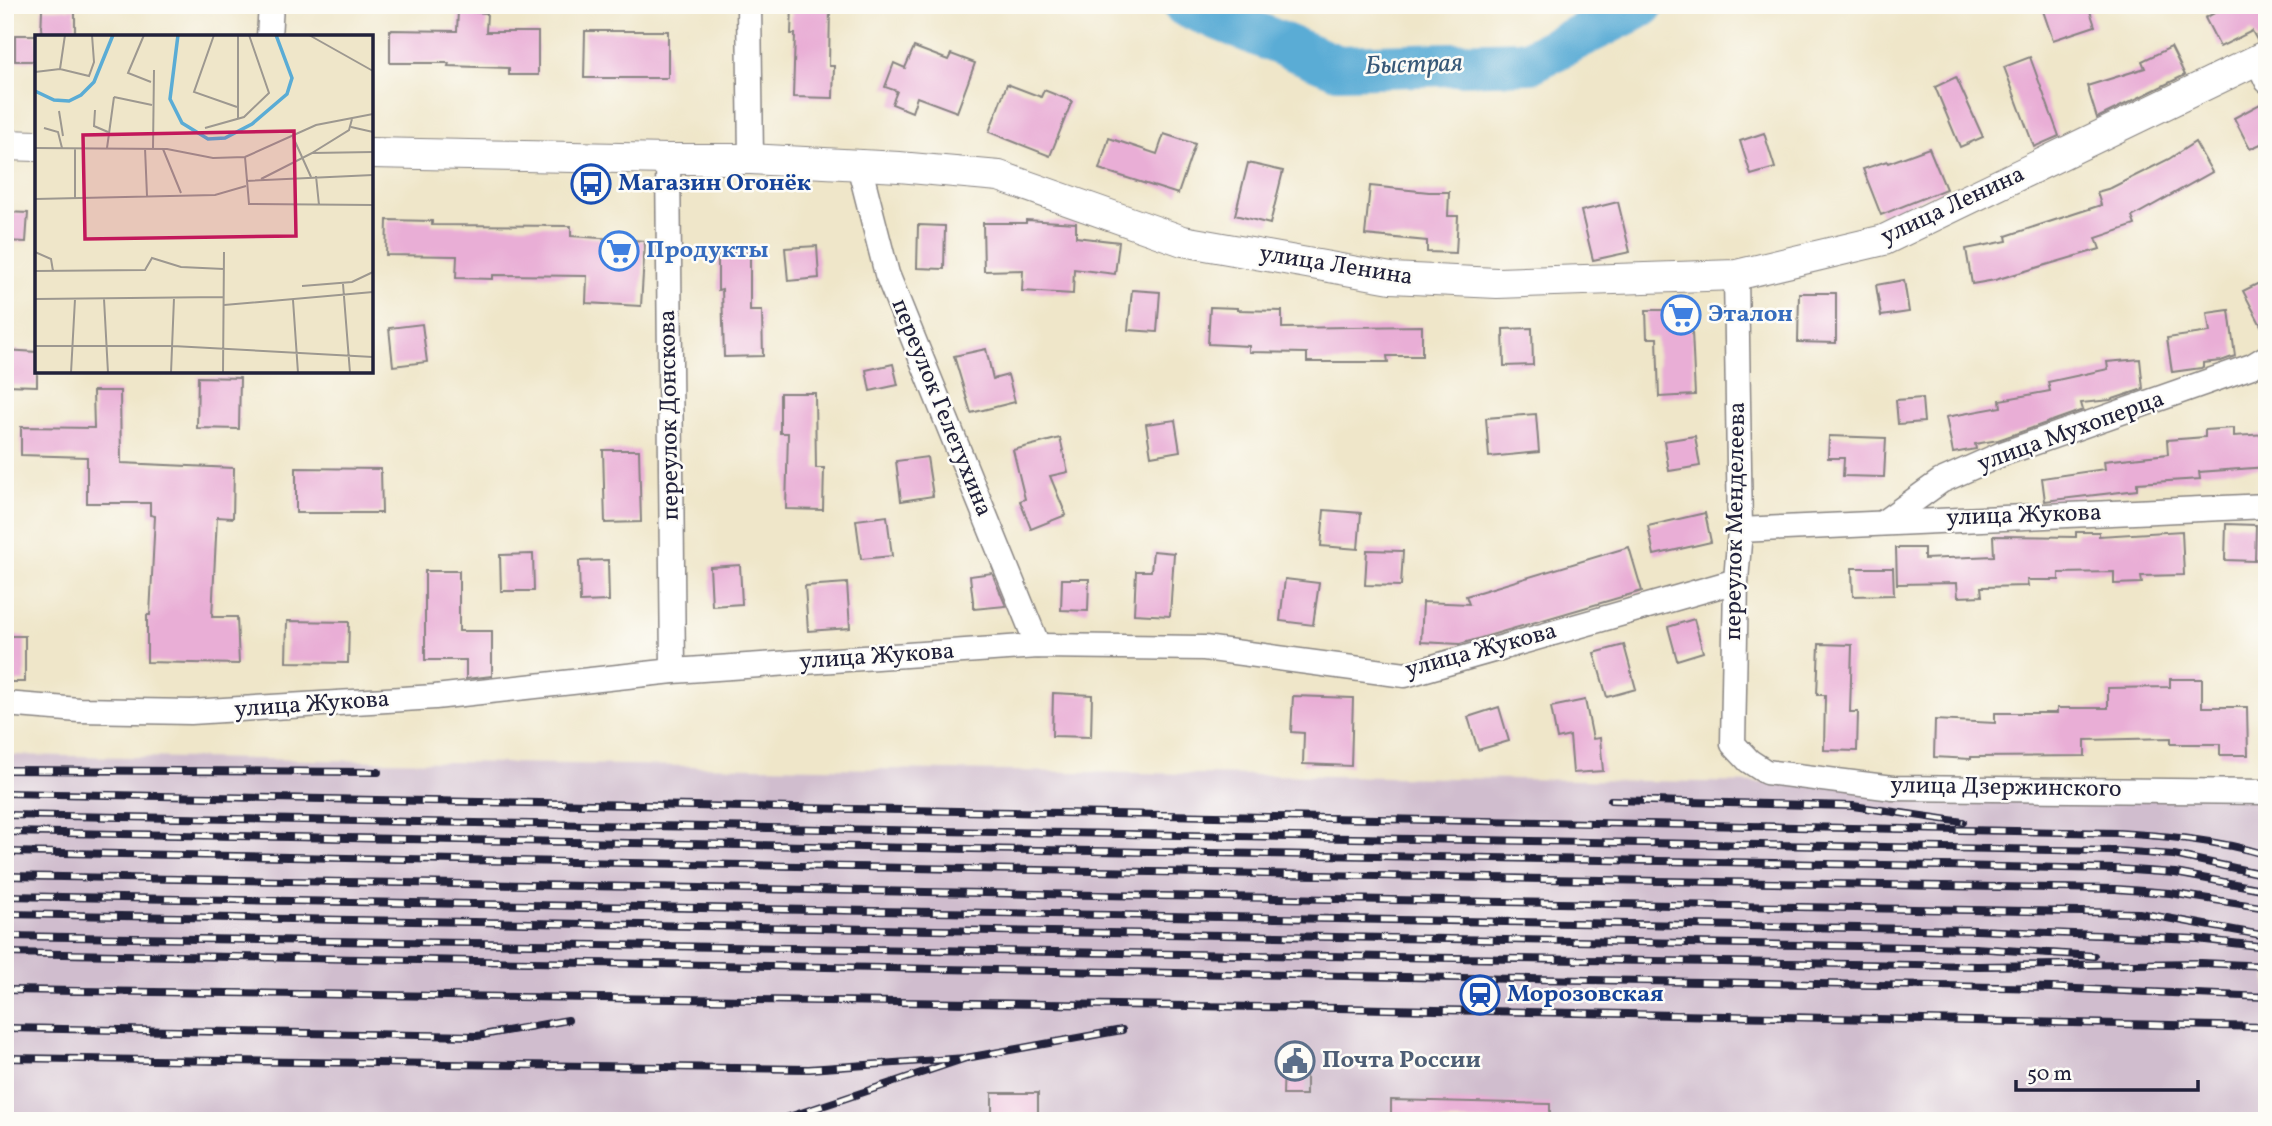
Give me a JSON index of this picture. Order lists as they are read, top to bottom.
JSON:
{
  "streets": {
    "street": [
      "улица Ленина",
      "переулок Гелетухина",
      "переулок Донскова",
      "улица Мухоперца",
      "улица Жукова",
      "переулок Менделеева",
      "улица Дзержинского"
    ]
  },
  "crossings": [
    ["улица Ленина", "переулок Гелетухина"],
    ["улица Ленина", "переулок Донскова"],
    ["улица Ленина", "переулок Менделеева"],
    ["переулок Гелетухина", "улица Жукова"],
    ["переулок Донскова", "улица Жукова"],
    ["улица Мухоперца", "улица Жукова"],
    ["улица Жукова", "переулок Менделеева"],
    ["переулок Менделеева", "улица Дзержинского"]
  ],
  "water": ["Быстрая"],
  "places": {
    "bus stop": ["Магазин Огонёк"],
    "supermarket": ["Продукты", "Эталон"],
    "station": ["Морозовская"],
    "public building": ["Почта России"]
  },
  "scale_bar": "50 m"
}
